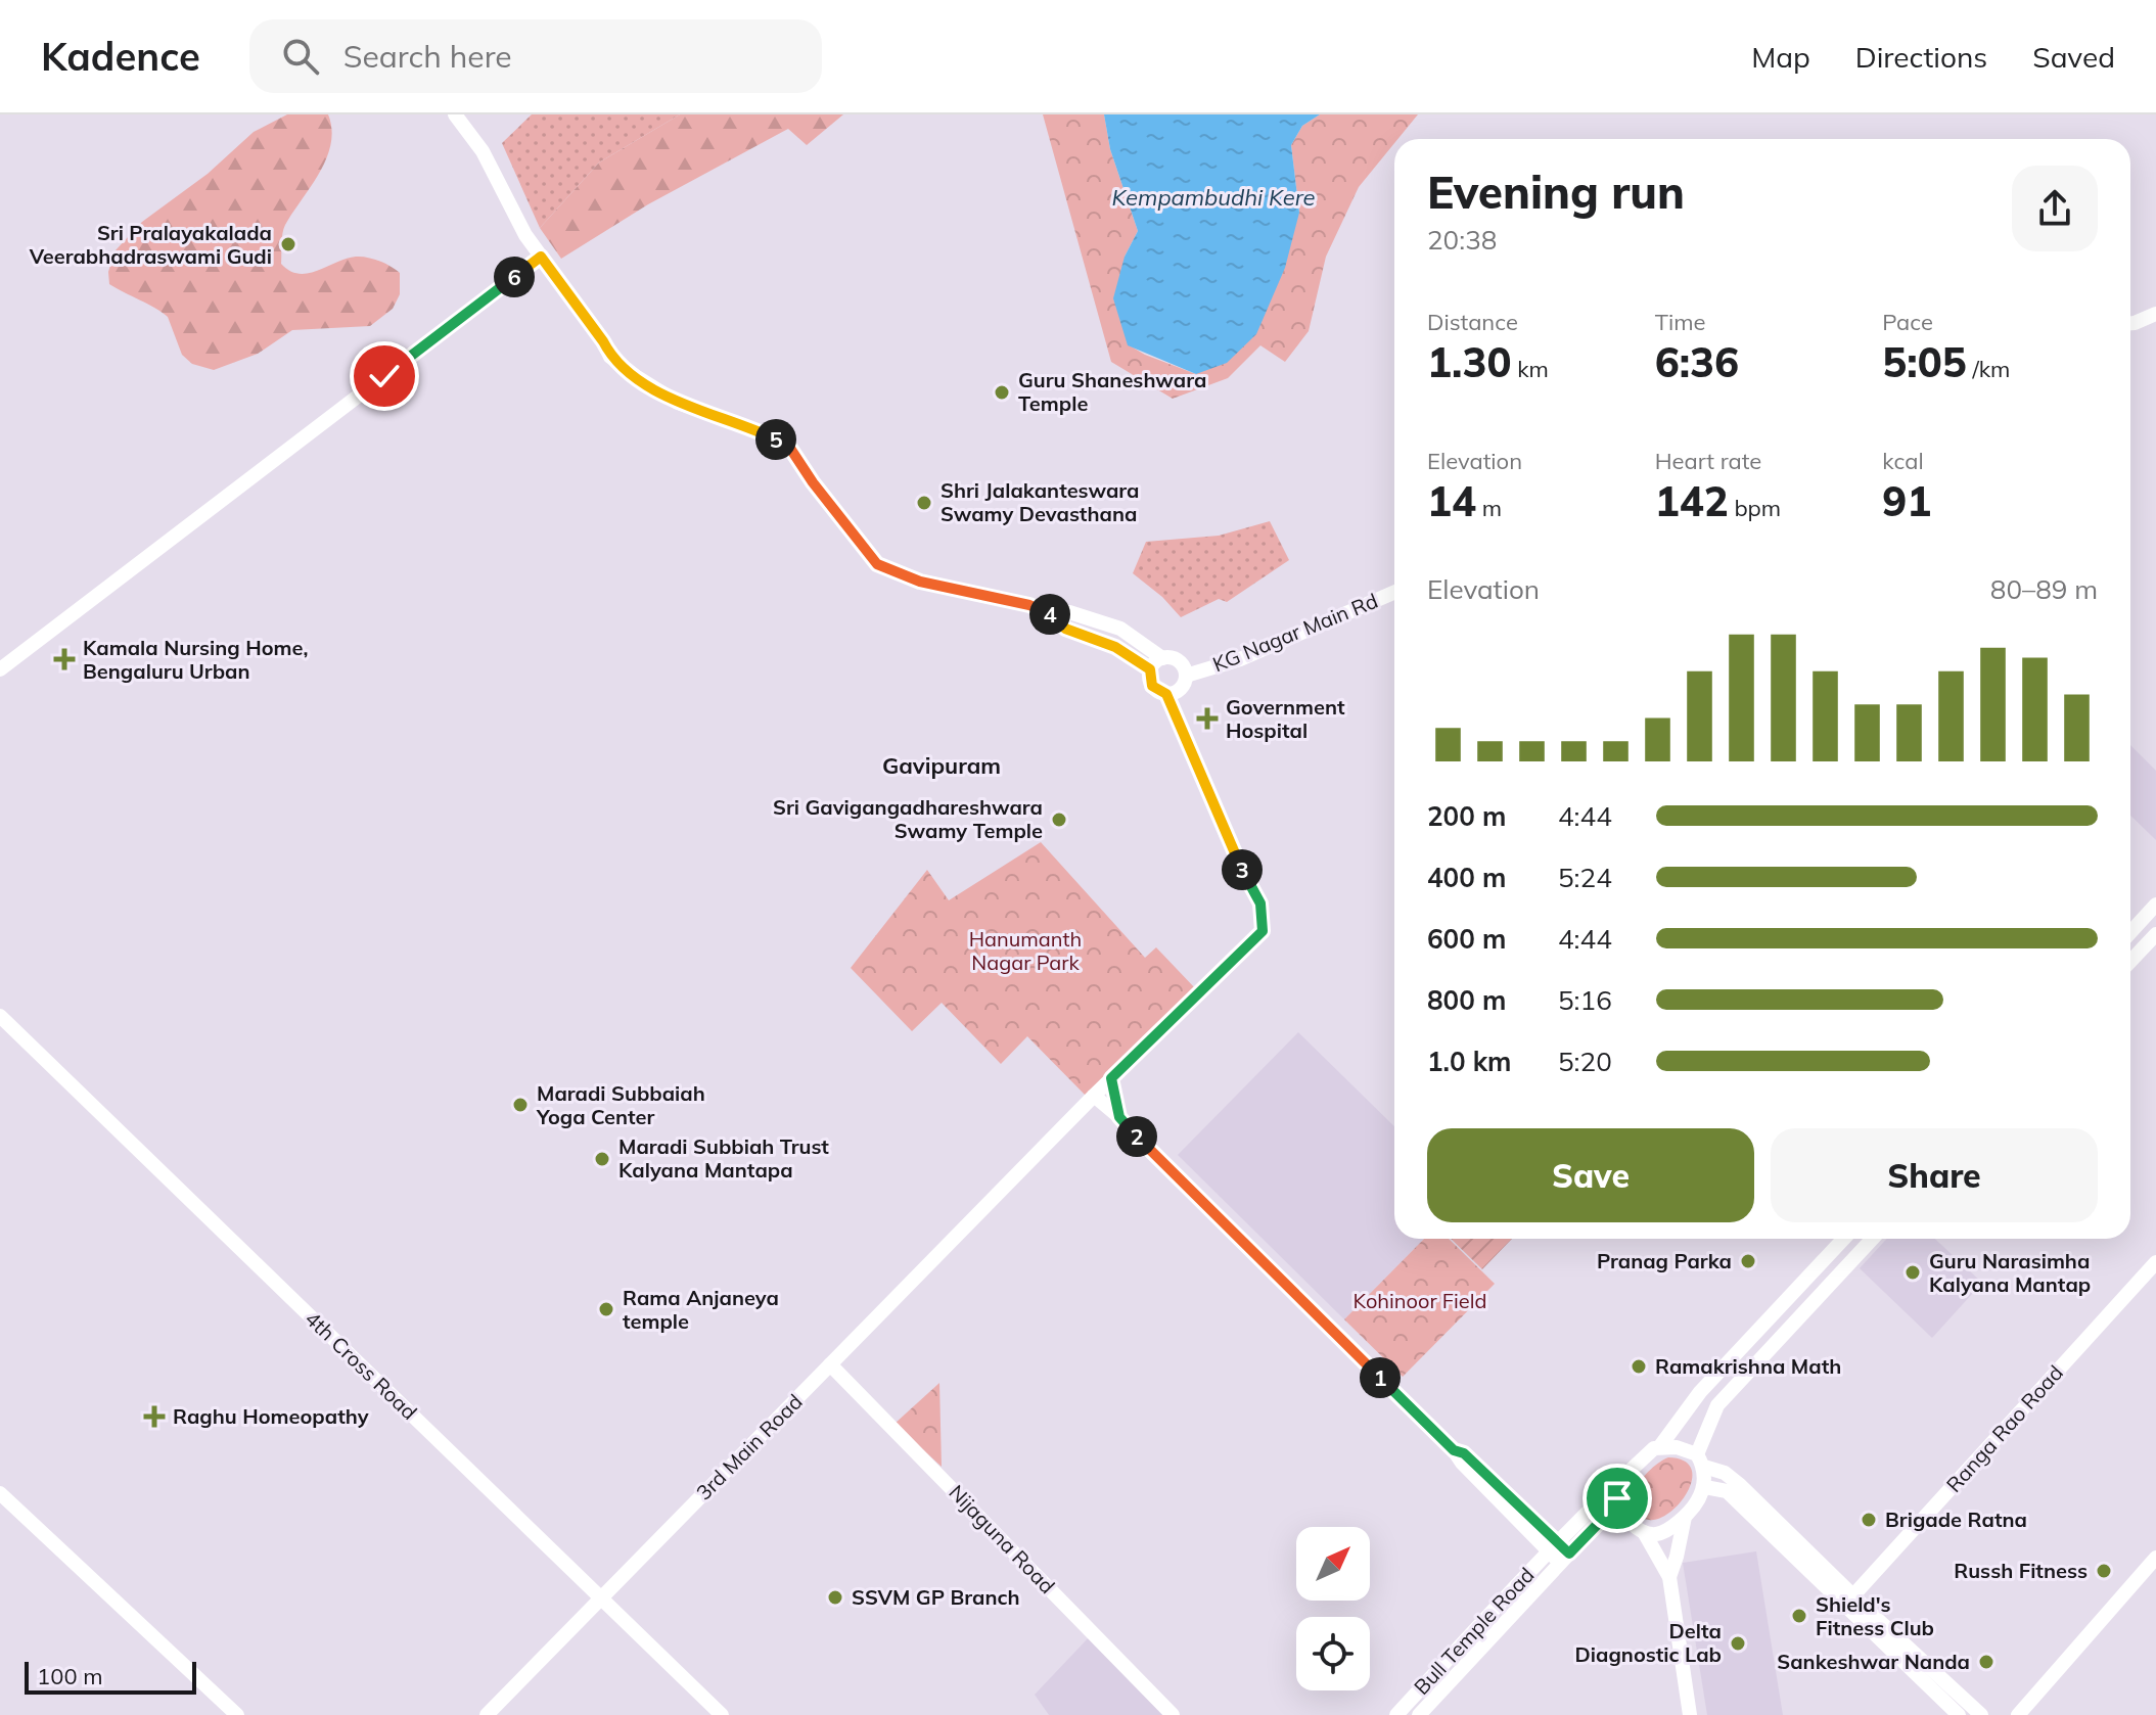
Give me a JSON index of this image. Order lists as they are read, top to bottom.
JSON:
{
  "streets": {
    "main road": [
      "KG Nagar Main Rd",
      "4th Cross Road",
      "Ranga Rao Road",
      "3rd Main Road",
      "Nijaguna Road",
      "Bull Temple Road"
    ]
  },
  "crossings": [
    ["KG Nagar Main Rd", "3rd Main Road"],
    ["4th Cross Road", "3rd Main Road"],
    ["3rd Main Road", "Nijaguna Road"]
  ],
  "districts": ["Gavipuram"],
  "water": ["Kempambudhi Kere"],
  "parks": ["Hanumanth Nagar Park", "Kohinoor Field"],
  "places": {
    "other": [
      "Sri Pralayakalada Veerabhadraswami Gudi",
      "Guru Shaneshwara Temple",
      "Shri Jalakanteswara Swamy Devasthana",
      "Sri Gavigangadhareshwara Swamy Temple",
      "Maradi Subbaiah Yoga Center",
      "Maradi Subbiah Trust Kalyana Mantapa",
      "Pranag Parka",
      "Guru Narasimha Kalyana Mantap",
      "Rama Anjaneya temple",
      "Ramakrishna Math",
      "Brigade Ratna",
      "Russh Fitness",
      "SSVM GP Branch",
      "Shield's Fitness Club",
      "Delta Diagnostic Lab",
      "Sankeshwar Nanda"
    ],
    "health": ["Kamala Nursing Home, Bengaluru Urban", "Government Hospital", "Raghu Homeopathy"]
  },
  "scale_bar": "100 m",
  "north": "top right",
  "page": {
    "header": "Kadence",
    "search": "Search here",
    "nav": ["Map", "Directions", "Saved"],
    "heading": ["Evening run", "20:38"],
    "pins": [
      "6",
      "5",
      "4",
      "3",
      "2",
      "1"
    ],
    "stats": [
      ["Distance", "1.30 km"],
      ["Time", "6:36"],
      ["Pace", "5:05 /km"],
      ["Elevation", "14 m"],
      ["Heart rate", "142 bpm"],
      ["kcal", "91"]
    ],
    "chart": ["Elevation", "80–89 m"],
    "list": [
      {
        "name": "200 m",
        "note": "4:44"
      },
      {
        "name": "400 m",
        "note": "5:24"
      },
      {
        "name": "600 m",
        "note": "4:44"
      },
      {
        "name": "800 m",
        "note": "5:16"
      },
      {
        "name": "1.0 km",
        "note": "5:20"
      }
    ],
    "buttons": ["Save", "Share"],
    "scale": "100 m"
  }
}
